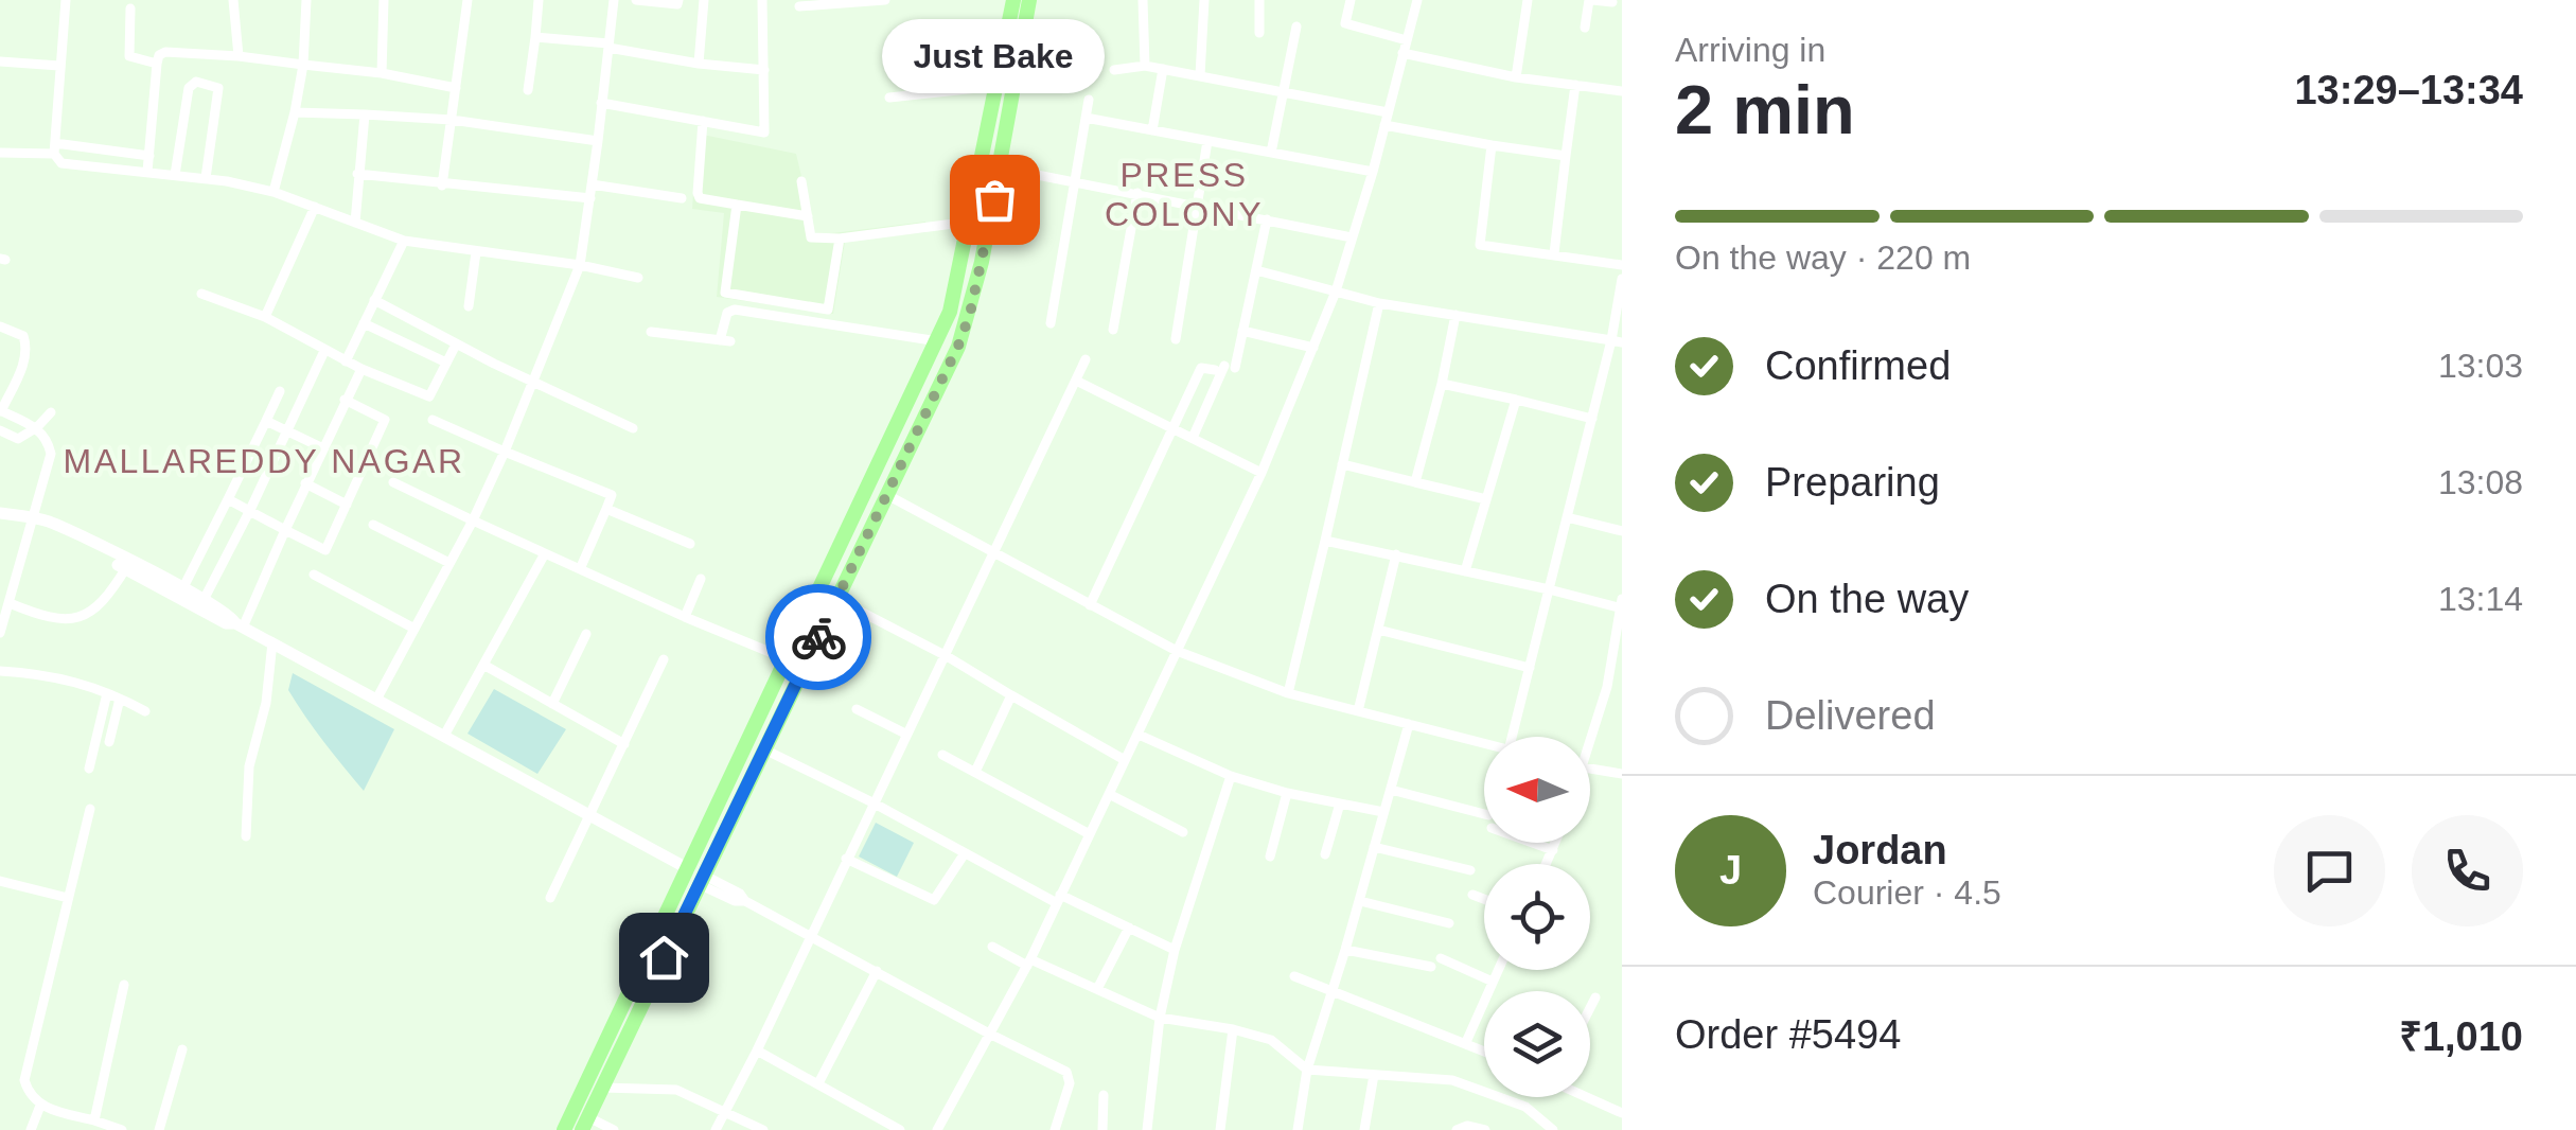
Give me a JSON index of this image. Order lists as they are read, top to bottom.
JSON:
{
  "districts": ["PRESS COLONY", "MALLAREDDY NAGAR"],
  "places": ["Just Bake"],
  "north": "left",
  "page": {
    "heading": ["2 min", "Arriving in", "13:29–13:34"],
    "panel": [
      "Jordan",
      "Courier · 4.5",
      "Order #5494",
      "₹1,010"
    ],
    "bubble": "Just Bake",
    "bar": "On the way · 220 m",
    "list": [
      ["Confirmed", "13:03"],
      ["Preparing", "13:08"],
      ["On the way", "13:14"],
      "Delivered"
    ],
    "round": "J"
  }
}
